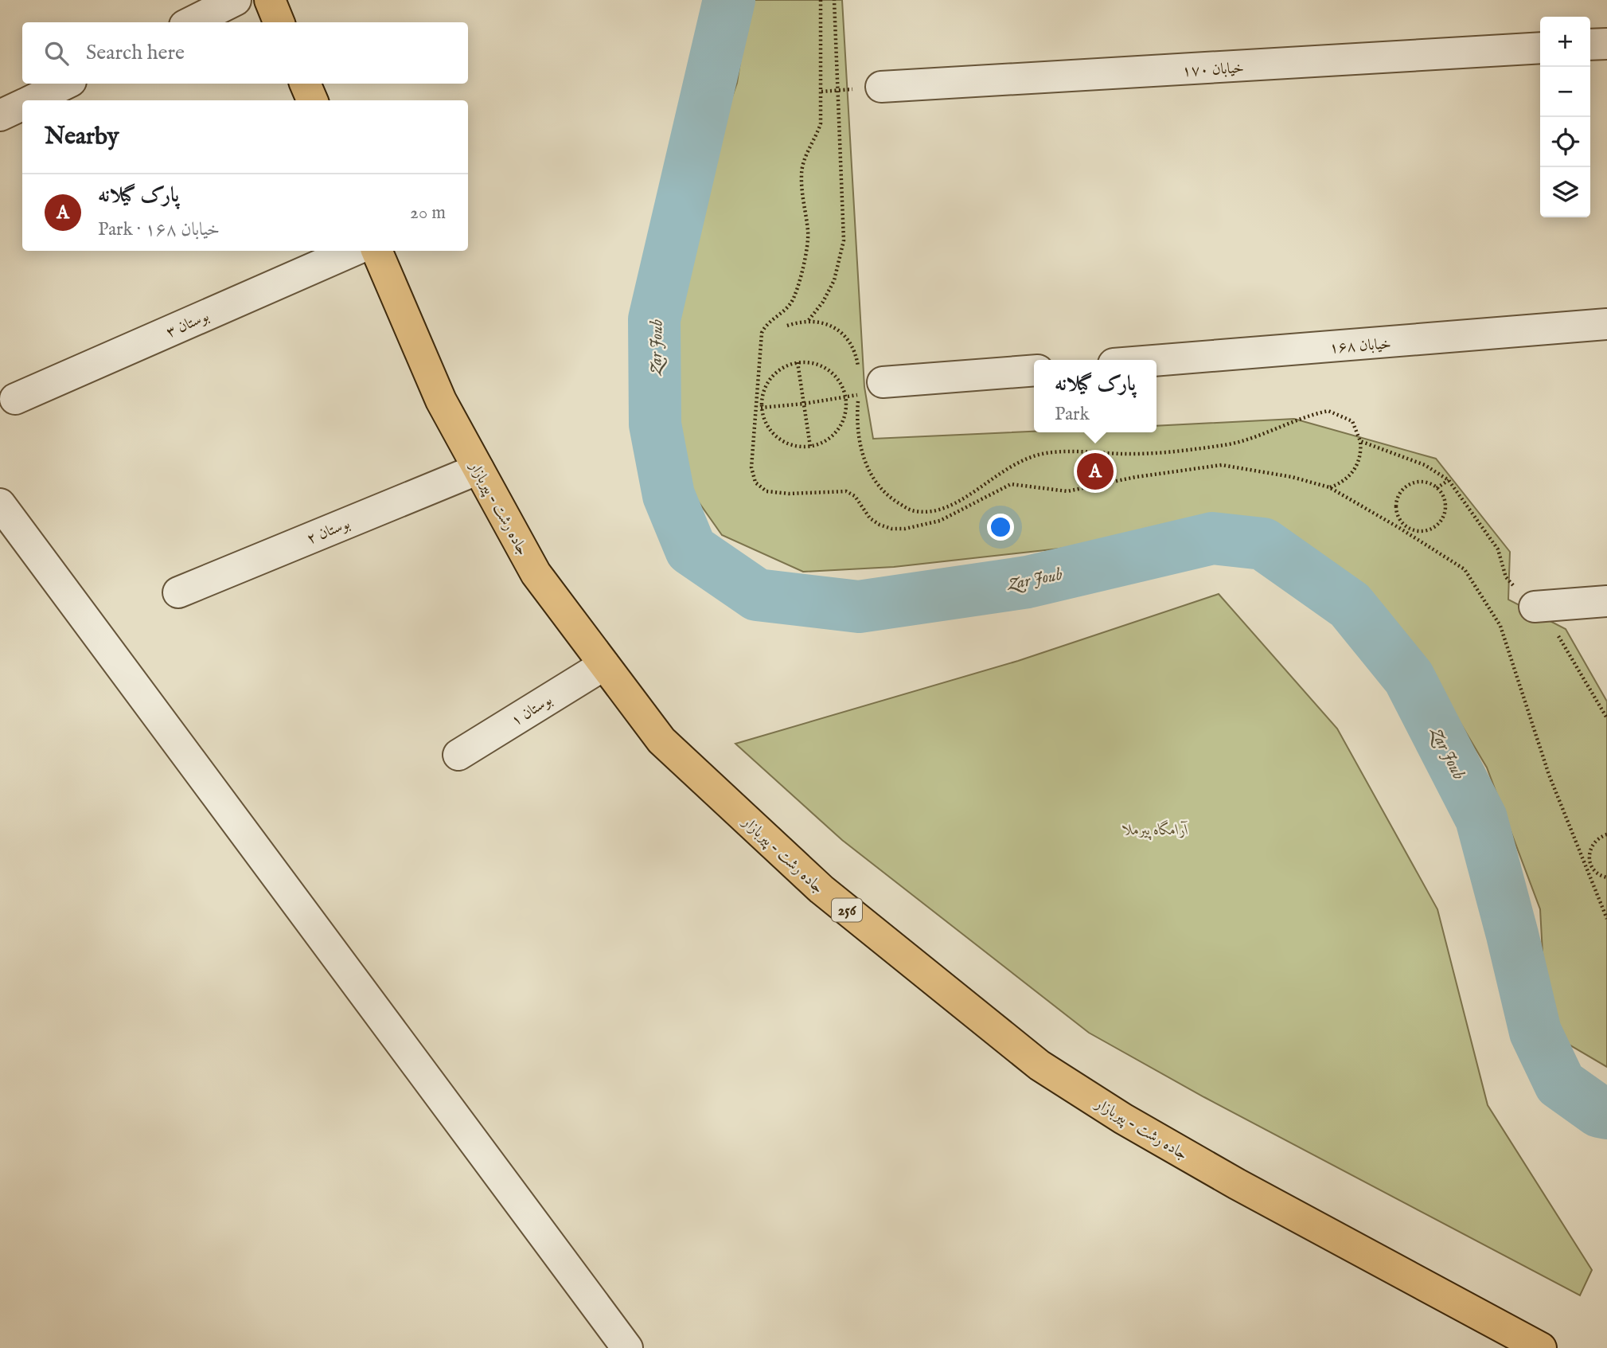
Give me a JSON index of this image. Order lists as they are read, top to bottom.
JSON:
{
  "streets": {
    "main road": ["جاده رشت - پیربازار", "256"],
    "street": [
      "خیابان ۱۷۰",
      "بوستان ۳",
      "خیابان ۱۶۸",
      "بوستان ۲",
      "بوستان ۱"
    ]
  },
  "crossings": [
    ["جاده رشت - پیربازار", "بوستان ۲"],
    ["جاده رشت - پیربازار", "بوستان ۱"]
  ],
  "water": ["Zar Joub"],
  "parks": ["آرامگاه پیرملا"],
  "page": {
    "map_buttons": ["+", "−"],
    "search": "Search here",
    "heading": "Nearby",
    "list": [
      {
        "mark": "A",
        "name": "پارک گیلانه",
        "note": "Park · خیابان ۱۶۸",
        "value": "20 m"
      }
    ],
    "popup": ["پارک گیلانه", "Park"],
    "pins": "A"
  }
}
